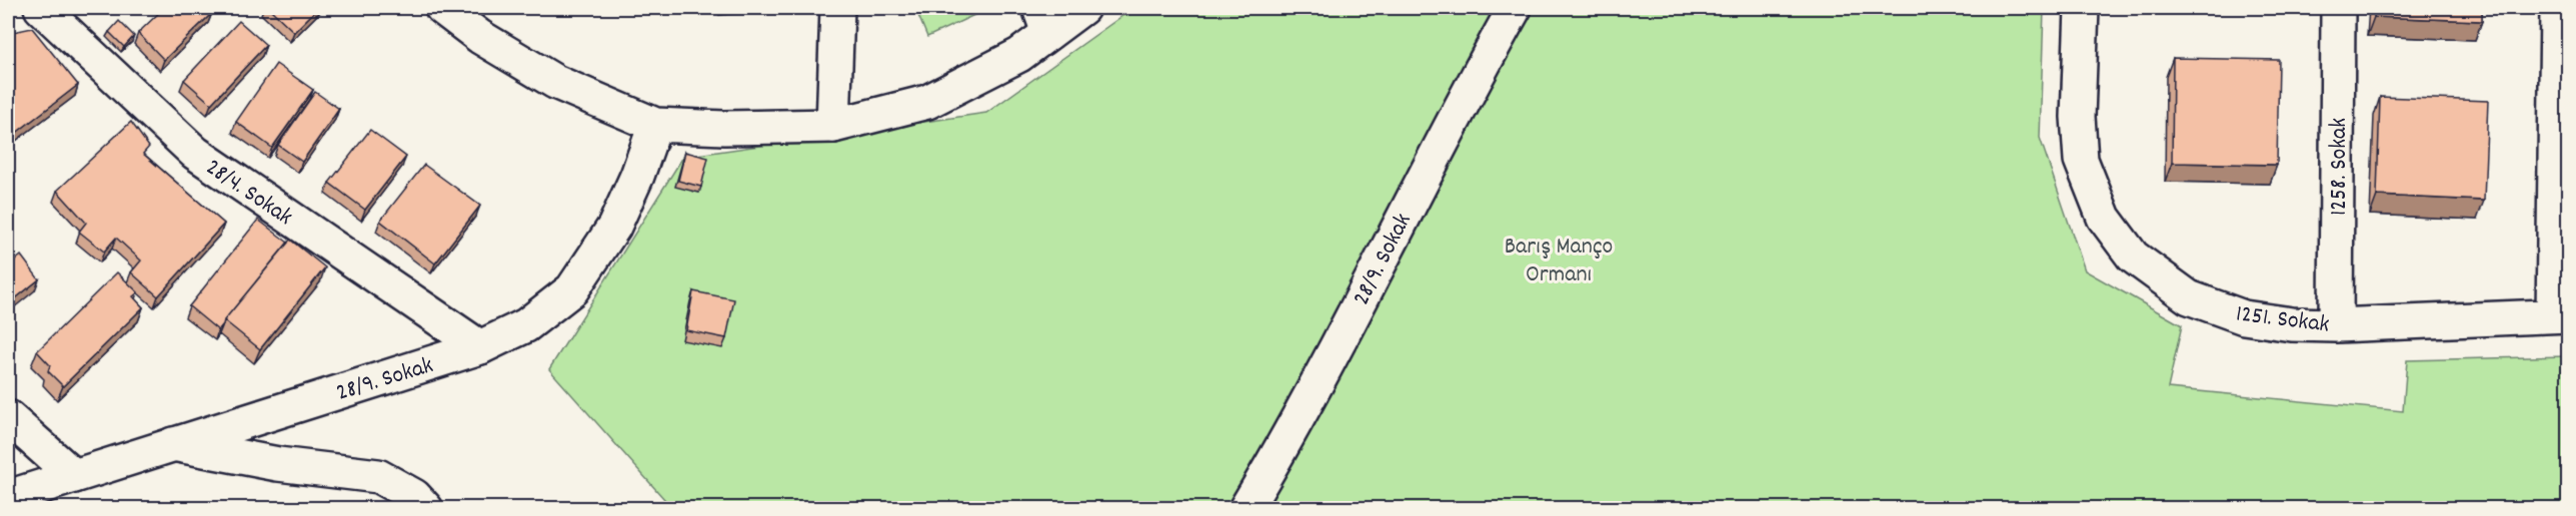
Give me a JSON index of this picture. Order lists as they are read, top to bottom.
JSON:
{
  "streets": {
    "street": [
      "1258. Sokak",
      "28/4. Sokak",
      "28/9. Sokak",
      "1251. Sokak"
    ]
  },
  "crossings": [
    ["1258. Sokak", "1251. Sokak"],
    ["28/4. Sokak", "28/9. Sokak"]
  ],
  "parks": ["Barış Manço Ormanı"]
}
